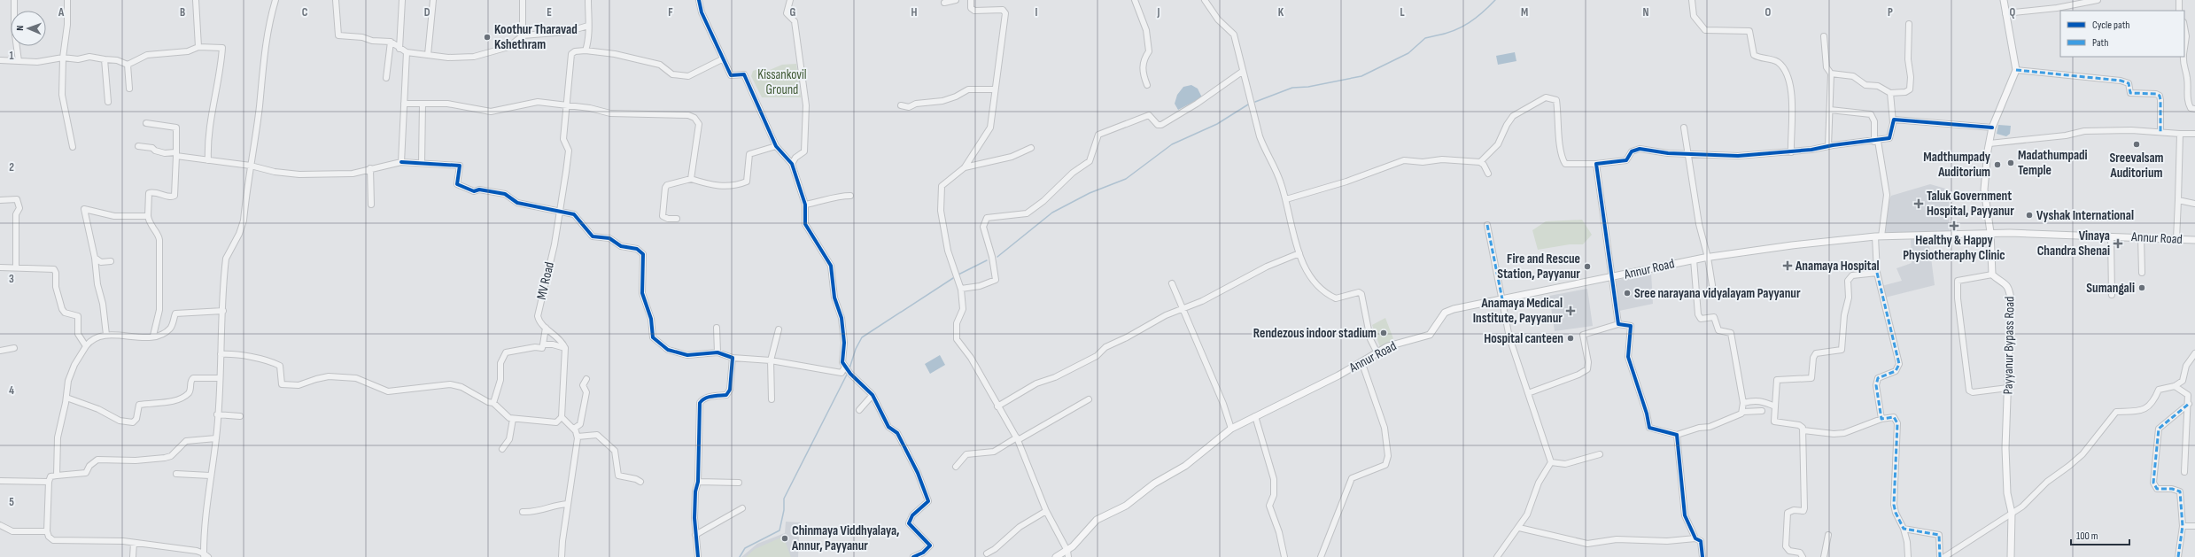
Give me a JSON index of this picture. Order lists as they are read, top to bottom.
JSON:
{
  "streets": {
    "main road": ["Annur Road", "Payyanur Bypass Road"],
    "street": ["MV Road"]
  },
  "parks": ["Kissankovil Ground"],
  "places": {
    "other": [
      "Koothur Tharavad Kshethram",
      "Sreevalsam Auditorium",
      "Madathumpadi Temple",
      "Madthumpady Auditorium",
      "Vyshak International",
      "Fire and Rescue Station, Payyanur",
      "Sumangali",
      "Sree narayana vidyalayam Payyanur",
      "Rendezous indoor stadium",
      "Hospital canteen",
      "Chinmaya Viddhyalaya, Annur, Payyanur"
    ],
    "health": [
      "Taluk Government Hospital, Payyanur",
      "Healthy & Happy Physiotheraphy Clinic",
      "Vinaya Chandra Shenai",
      "Anamaya Hospital",
      "Anamaya Medical Institute, Payyanur"
    ]
  },
  "legend": ["Cycle path", "Path"],
  "scale_bar": "100 m",
  "north": "left",
  "grid": {
    "columns": [
      "A",
      "B",
      "C",
      "D",
      "E",
      "F",
      "G",
      "H",
      "I",
      "J",
      "K",
      "L",
      "M",
      "N",
      "O",
      "P",
      "Q"
    ],
    "rows": [
      "1",
      "2",
      "3",
      "4",
      "5"
    ]
  }
}
